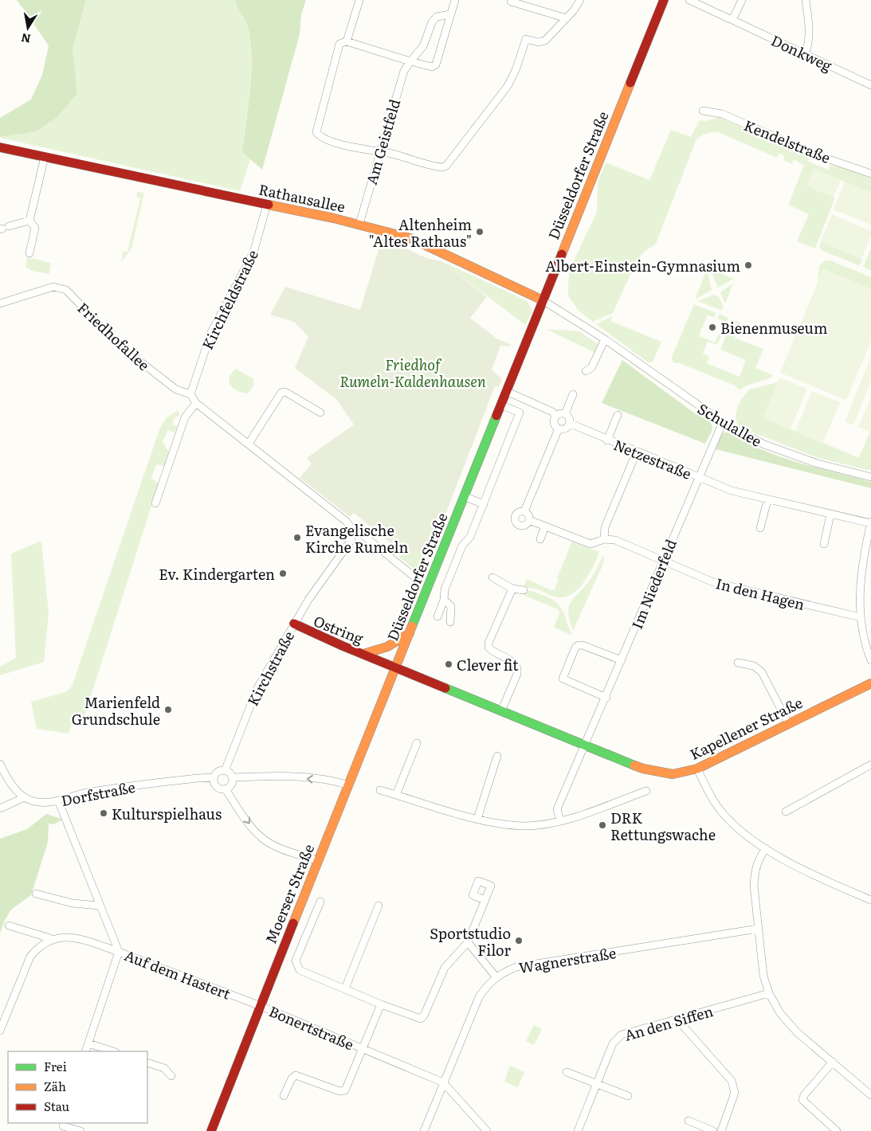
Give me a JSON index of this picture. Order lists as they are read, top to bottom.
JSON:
{
  "streets": {
    "main road": [
      "Düsseldorfer Straße",
      "Rathausallee",
      "Ostring",
      "Kapellener Straße",
      "Moerser Straße"
    ],
    "street": [
      "Donkweg",
      "Kendelstraße",
      "Am Geistfeld",
      "Kirchfeldstraße",
      "Friedhofallee",
      "Schulallee",
      "Netzestraße",
      "Im Niederfeld",
      "In den Hagen",
      "Kirchstraße",
      "Dorfstraße",
      "Wagnerstraße",
      "Auf dem Hastert",
      "An den Siffen",
      "Bonertstraße"
    ]
  },
  "crossings": [
    ["Am Geistfeld", "Rathausallee"],
    ["Düsseldorfer Straße", "Rathausallee"],
    ["Düsseldorfer Straße", "Schulallee"],
    ["Düsseldorfer Straße", "Ostring"],
    ["Düsseldorfer Straße", "Kapellener Straße"],
    ["Düsseldorfer Straße", "Moerser Straße"],
    ["Rathausallee", "Kirchfeldstraße"],
    ["Rathausallee", "Schulallee"],
    ["Kirchfeldstraße", "Friedhofallee"],
    ["Schulallee", "Im Niederfeld"],
    ["Netzestraße", "Im Niederfeld"],
    ["Im Niederfeld", "In den Hagen"],
    ["Im Niederfeld", "Kapellener Straße"],
    ["Ostring", "Kirchstraße"],
    ["Ostring", "Kapellener Straße"],
    ["Ostring", "Moerser Straße"],
    ["Kirchstraße", "Dorfstraße"],
    ["Kapellener Straße", "Moerser Straße"],
    ["Dorfstraße", "Auf dem Hastert"],
    ["Moerser Straße", "Auf dem Hastert"],
    ["Moerser Straße", "Bonertstraße"],
    ["Wagnerstraße", "Bonertstraße"],
    ["Auf dem Hastert", "Bonertstraße"]
  ],
  "parks": ["Friedhof Rumeln-Kaldenhausen"],
  "places": [
    "Altenheim \"Altes Rathaus\"",
    "Albert-Einstein-Gymnasium",
    "Bienenmuseum",
    "Evangelische Kirche Rumeln",
    "Ev. Kindergarten",
    "Clever fit",
    "Marienfeld Grundschule",
    "Kulturspielhaus",
    "DRK Rettungswache",
    "Sportstudio Filor"
  ],
  "legend": ["Frei", "Zäh", "Stau"],
  "north": "bottom"
}
